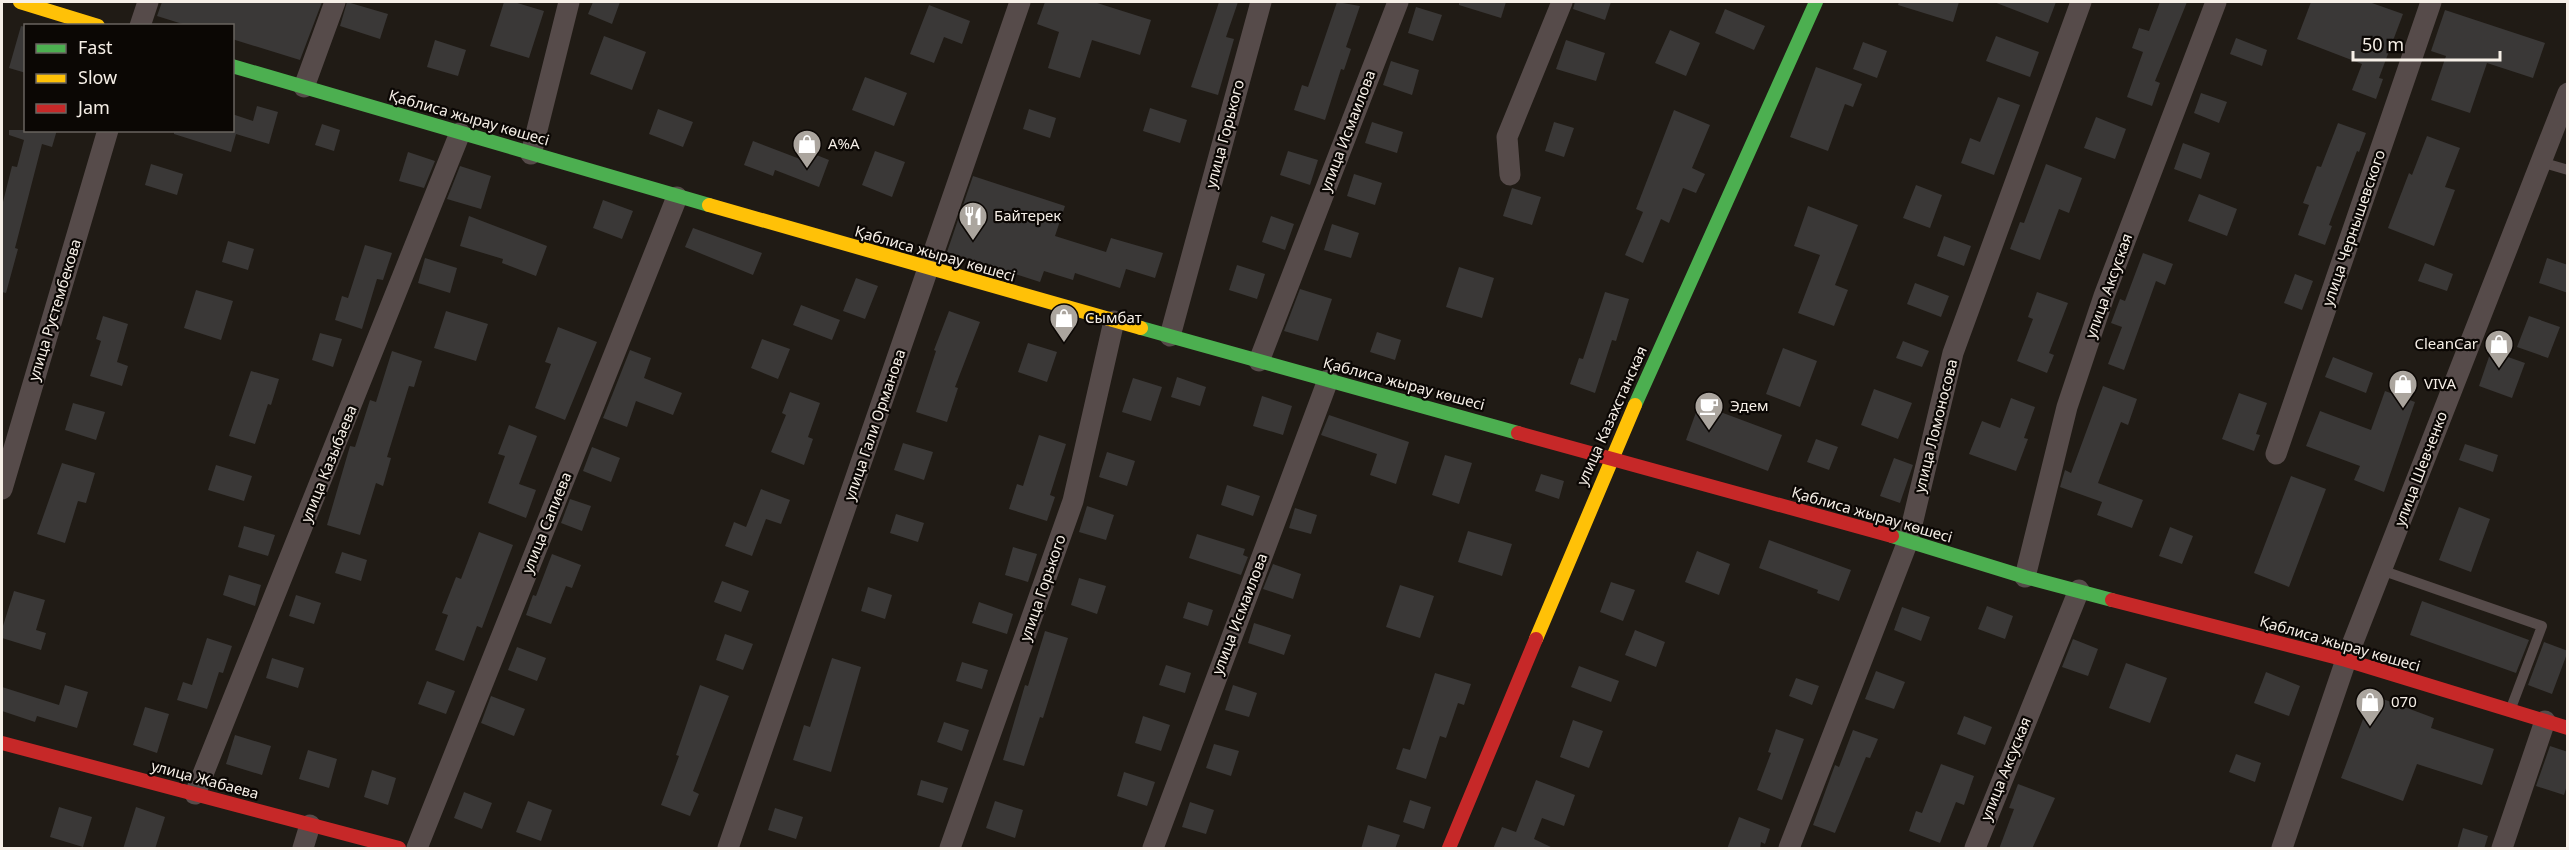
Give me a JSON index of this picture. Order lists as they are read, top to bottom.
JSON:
{
  "streets": {
    "street": [
      "Қаблиса жырау көшесі",
      "улица Исмаилова",
      "улица Горького",
      "улица Чернышевского",
      "улица Аксуская",
      "улица Рустембекова",
      "улица Казахстанская",
      "улица Гали Орманова",
      "улица Ломоносова",
      "улица Казыбаева",
      "улица Шевченко",
      "улица Сапиева",
      "улица Жабаева"
    ]
  },
  "crossings": [
    ["Қаблиса жырау көшесі", "улица Исмаилова"],
    ["Қаблиса жырау көшесі", "улица Горького"],
    ["Қаблиса жырау көшесі", "улица Аксуская"],
    ["Қаблиса жырау көшесі", "улица Казахстанская"],
    ["Қаблиса жырау көшесі", "улица Гали Орманова"],
    ["Қаблиса жырау көшесі", "улица Ломоносова"],
    ["Қаблиса жырау көшесі", "улица Казыбаева"],
    ["Қаблиса жырау көшесі", "улица Шевченко"],
    ["Қаблиса жырау көшесі", "улица Сапиева"],
    ["улица Казыбаева", "улица Жабаева"]
  ],
  "places": {
    "shop": [
      "A%A",
      "Сымбат",
      "CleanCar",
      "VIVA",
      "070"
    ],
    "restaurant": ["Байтерек"],
    "cafe": ["Эдем"]
  },
  "legend": ["Fast", "Slow", "Jam"],
  "scale_bar": "50 m"
}
